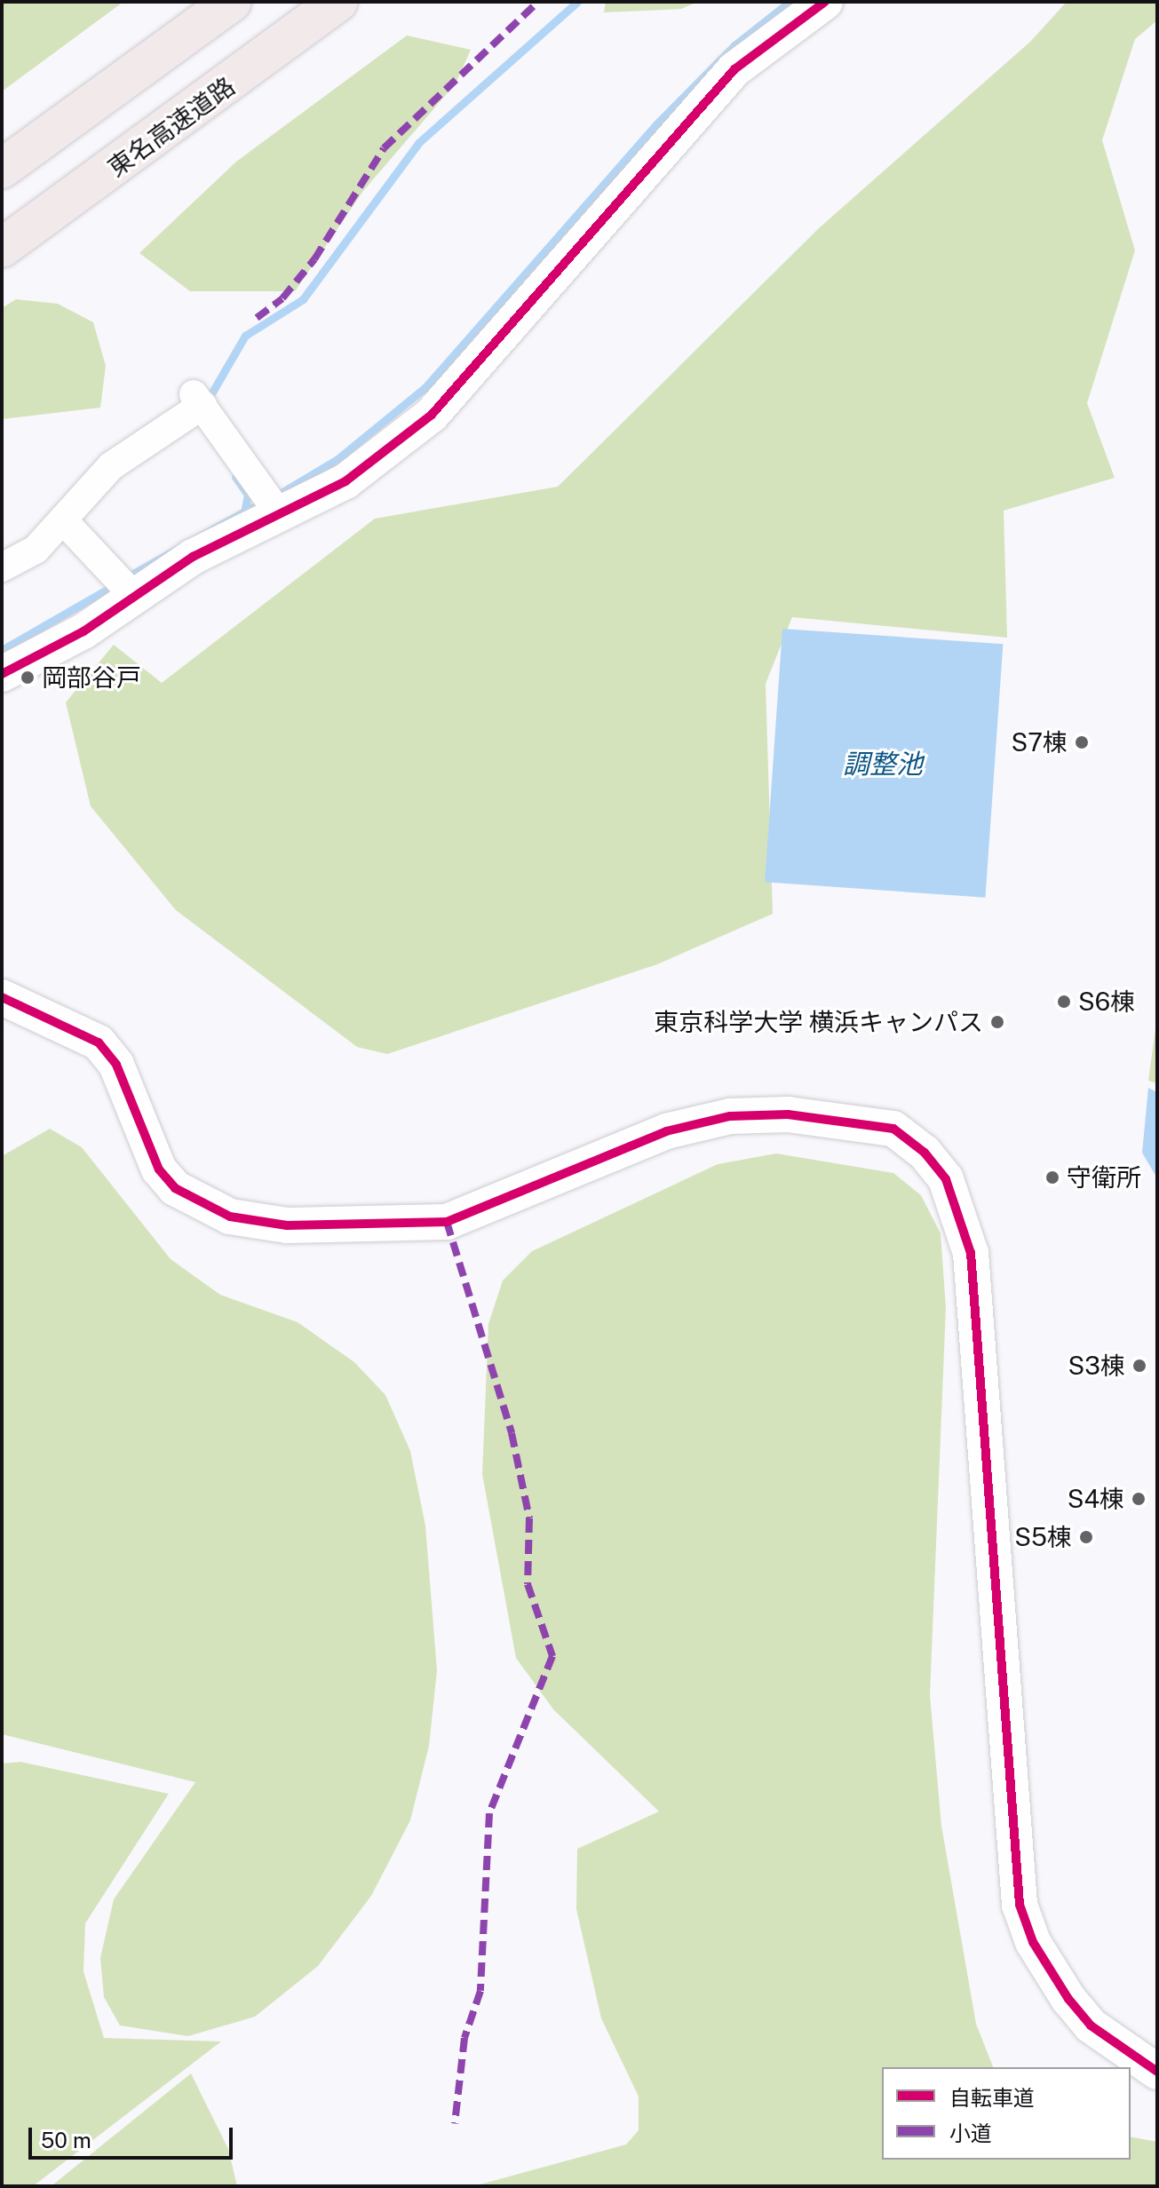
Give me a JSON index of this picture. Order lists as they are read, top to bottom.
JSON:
{
  "streets": {
    "highway": ["東名高速道路"]
  },
  "water": ["調整池"],
  "places": [
    "岡部谷戸",
    "S7棟",
    "S6棟",
    "東京科学大学 横浜キャンパス",
    "守衛所",
    "S3棟",
    "S4棟",
    "S5棟"
  ],
  "legend": ["自転車道", "小道"],
  "scale_bar": "50 m"
}
